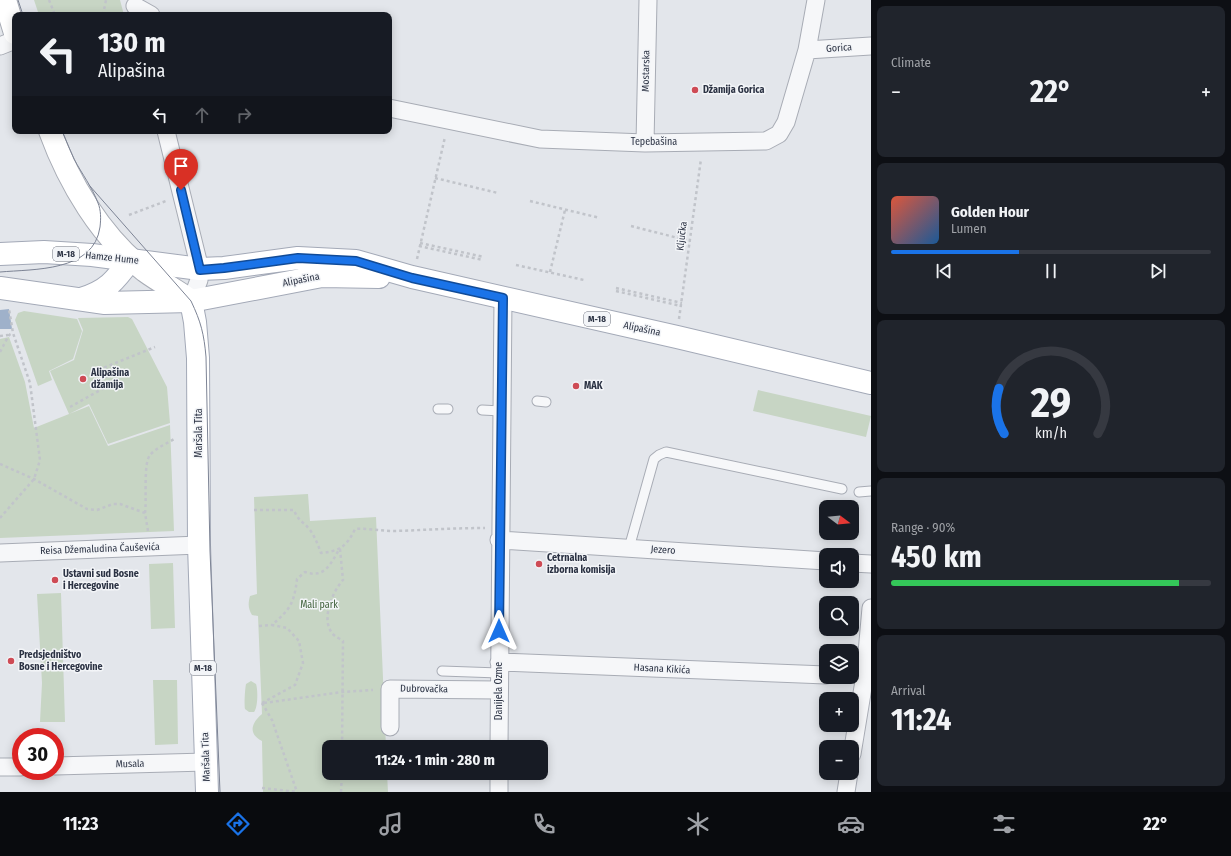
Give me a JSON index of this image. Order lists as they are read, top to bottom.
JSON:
{
  "streets": {
    "main road": [
      "M-18",
      "Hamze Hume",
      "Alipašina",
      "Maršala Tita"
    ],
    "street": [
      "Gorica",
      "Mostarska",
      "Tepebašina",
      "Reisa Džemaludina Čauševića",
      "Jezero",
      "Hasana Kikića",
      "Dubrovačka",
      "Danijela Ozme",
      "Musala"
    ],
    "path": ["Ključka"]
  },
  "crossings": [
    ["Gorica", "Tepebašina"],
    ["Mostarska", "Tepebašina"],
    ["M-18", "Alipašina"],
    ["M-18", "Maršala Tita"],
    ["Hamze Hume", "Alipašina"],
    ["Alipašina", "Maršala Tita"],
    ["Alipašina", "Danijela Ozme"],
    ["Maršala Tita", "Reisa Džemaludina Čauševića"],
    ["Maršala Tita", "Musala"],
    ["Jezero", "Danijela Ozme"],
    ["Hasana Kikića", "Danijela Ozme"],
    ["Dubrovačka", "Danijela Ozme"]
  ],
  "parks": ["Mali park"],
  "places": [
    "Džamija Gorica",
    "Alipašina džamija",
    "MAK",
    "Cetrnalna izborna komisija",
    "Ustavni sud Bosne i Hercegovine",
    "Predsjedništvo Bosne i Hercegovine"
  ],
  "north": "right",
  "page": {
    "tile": [
      "Climate",
      ["Range · 90%", "450 km"],
      ["Arrival", "11:24"]
    ],
    "turn": ["130 m", "Alipašina"],
    "heat": ["−", "22°", "+"],
    "song": ["Golden Hour", "Lumen"],
    "map_buttons": ["+", "−"],
    "limit": "30",
    "trip": "11:24 · 1 min · 280 m",
    "tabs": ["11:23", "22°"],
    "gauge": ["29", "km/h"]
  }
}
